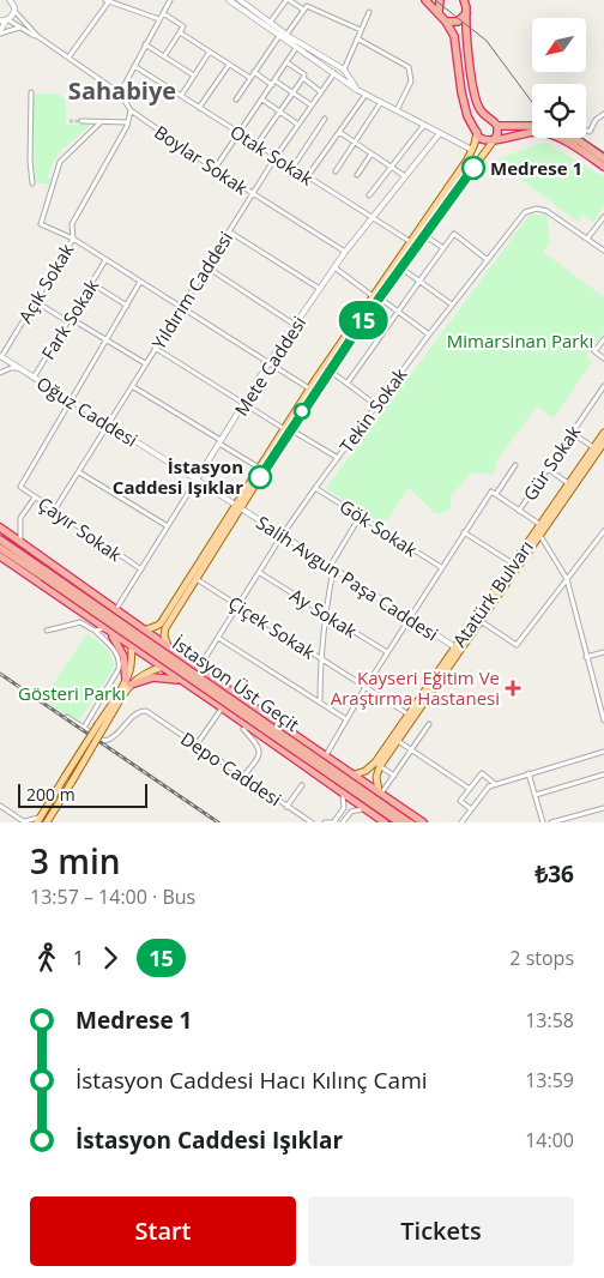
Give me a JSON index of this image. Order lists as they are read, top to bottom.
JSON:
{
  "streets": {
    "highway": ["İstasyon Üst Geçit"],
    "main road": ["Atatürk Bulvarı"],
    "street": [
      "Otak Sokak",
      "Boylar Sokak",
      "Açık Sokak",
      "Yıldırım Caddesi",
      "Fark Sokak",
      "Mete Caddesi",
      "Tekin Sokak",
      "Oğuz Caddesi",
      "Gür Sokak",
      "Gök Sokak",
      "Çayır Sokak",
      "Salih Avgun Paşa Caddesi",
      "Ay Sokak",
      "Çiçek Sokak",
      "Depo Caddesi"
    ]
  },
  "crossings": [
    ["Otak Sokak", "Yıldırım Caddesi"],
    ["Otak Sokak", "Mete Caddesi"],
    ["Boylar Sokak", "Açık Sokak"],
    ["Boylar Sokak", "Yıldırım Caddesi"],
    ["Boylar Sokak", "Mete Caddesi"],
    ["Açık Sokak", "Oğuz Caddesi"],
    ["Yıldırım Caddesi", "Oğuz Caddesi"],
    ["Yıldırım Caddesi", "Çayır Sokak"],
    ["Fark Sokak", "Oğuz Caddesi"],
    ["Mete Caddesi", "Oğuz Caddesi"],
    ["Mete Caddesi", "Çayır Sokak"],
    ["Tekin Sokak", "Gök Sokak"],
    ["Tekin Sokak", "Salih Avgun Paşa Caddesi"],
    ["Tekin Sokak", "Ay Sokak"],
    ["Tekin Sokak", "Çiçek Sokak"],
    ["Oğuz Caddesi", "Çayır Sokak"],
    ["Oğuz Caddesi", "Salih Avgun Paşa Caddesi"],
    ["Salih Avgun Paşa Caddesi", "Atatürk Bulvarı"],
    ["Atatürk Bulvarı", "Çiçek Sokak"]
  ],
  "districts": ["Sahabiye"],
  "parks": ["Mimarsinan Parkı", "Gösteri Parkı"],
  "places": {
    "other": ["Medrese 1", "İstasyon Caddesi Işıklar"],
    "health": ["Kayseri Eğitim Ve Araştırma Hastanesi"]
  },
  "lines": ["bus line 15"],
  "scale_bar": "200 m",
  "north": "bottom left",
  "page": {
    "on_map": "15",
    "scale": "200 m",
    "heading": ["3 min", "13:57 – 14:00 · Bus", "₺36"],
    "legs": ["1", "15", "2 stops"],
    "list": [
      {
        "name": "Medrese 1",
        "value": "13:58"
      },
      {
        "name": "İstasyon Caddesi Hacı Kılınç Cami",
        "value": "13:59"
      },
      {
        "name": "İstasyon Caddesi Işıklar",
        "value": "14:00"
      }
    ],
    "buttons": ["Start", "Tickets"]
  }
}
